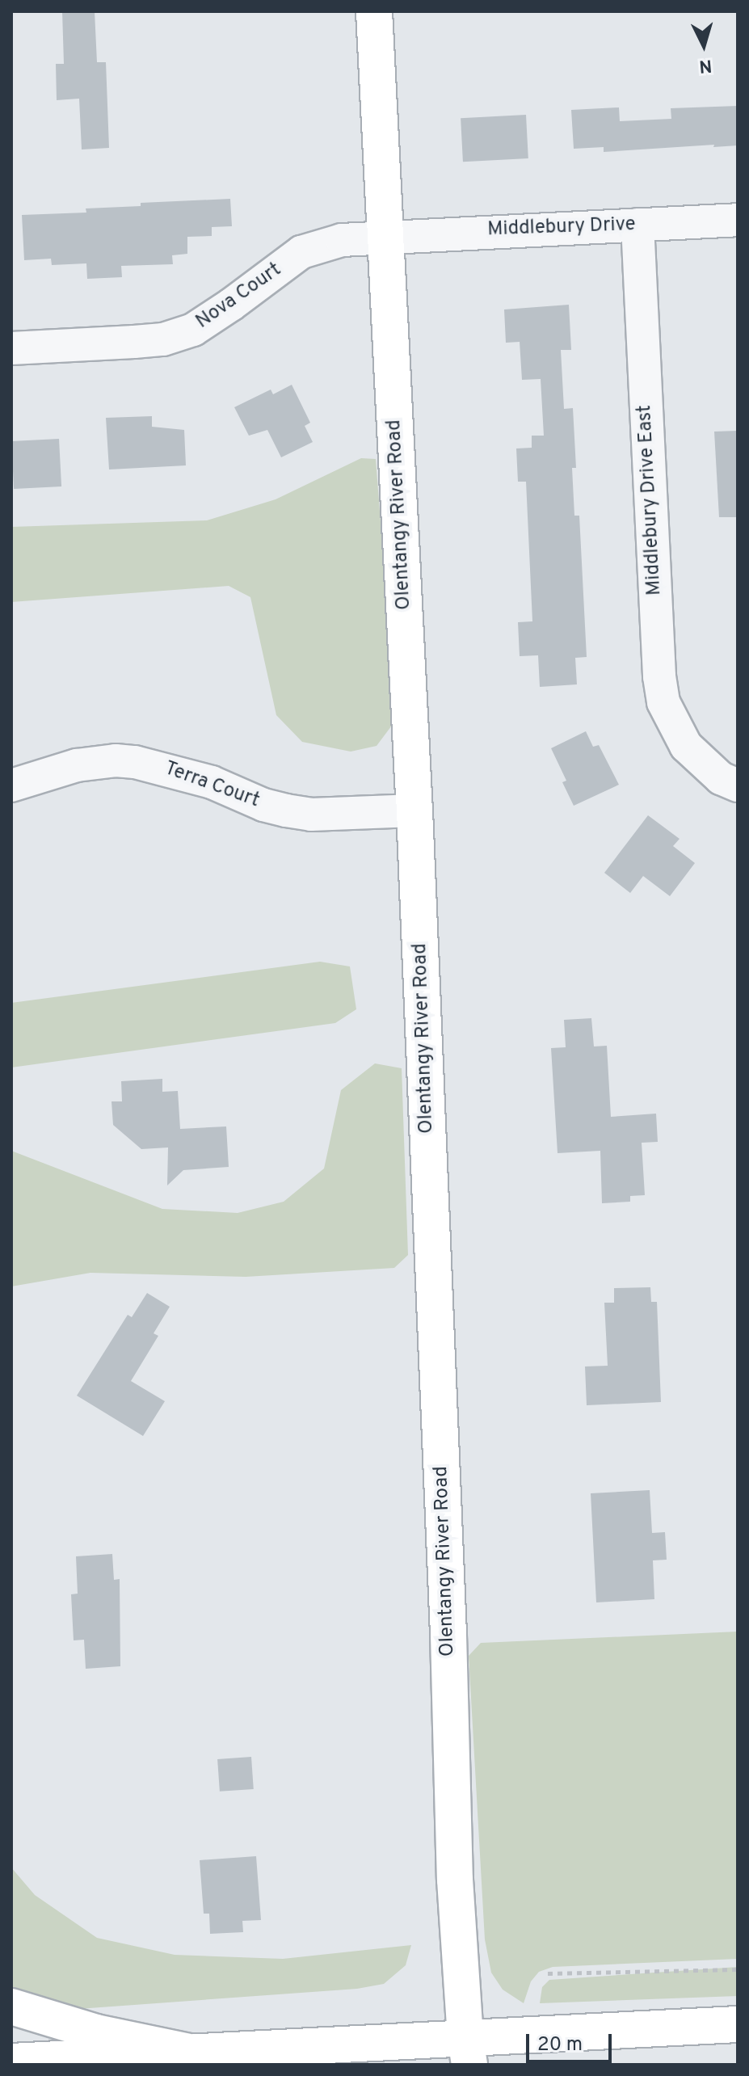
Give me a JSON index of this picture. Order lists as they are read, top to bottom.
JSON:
{
  "streets": {
    "main road": ["Olentangy River Road"],
    "street": [
      "Middlebury Drive",
      "Nova Court",
      "Middlebury Drive East",
      "Terra Court"
    ]
  },
  "crossings": [
    ["Middlebury Drive", "Nova Court"],
    ["Middlebury Drive", "Middlebury Drive East"],
    ["Middlebury Drive", "Olentangy River Road"],
    ["Nova Court", "Olentangy River Road"],
    ["Olentangy River Road", "Terra Court"]
  ],
  "scale_bar": "20 m",
  "north": "bottom"
}
